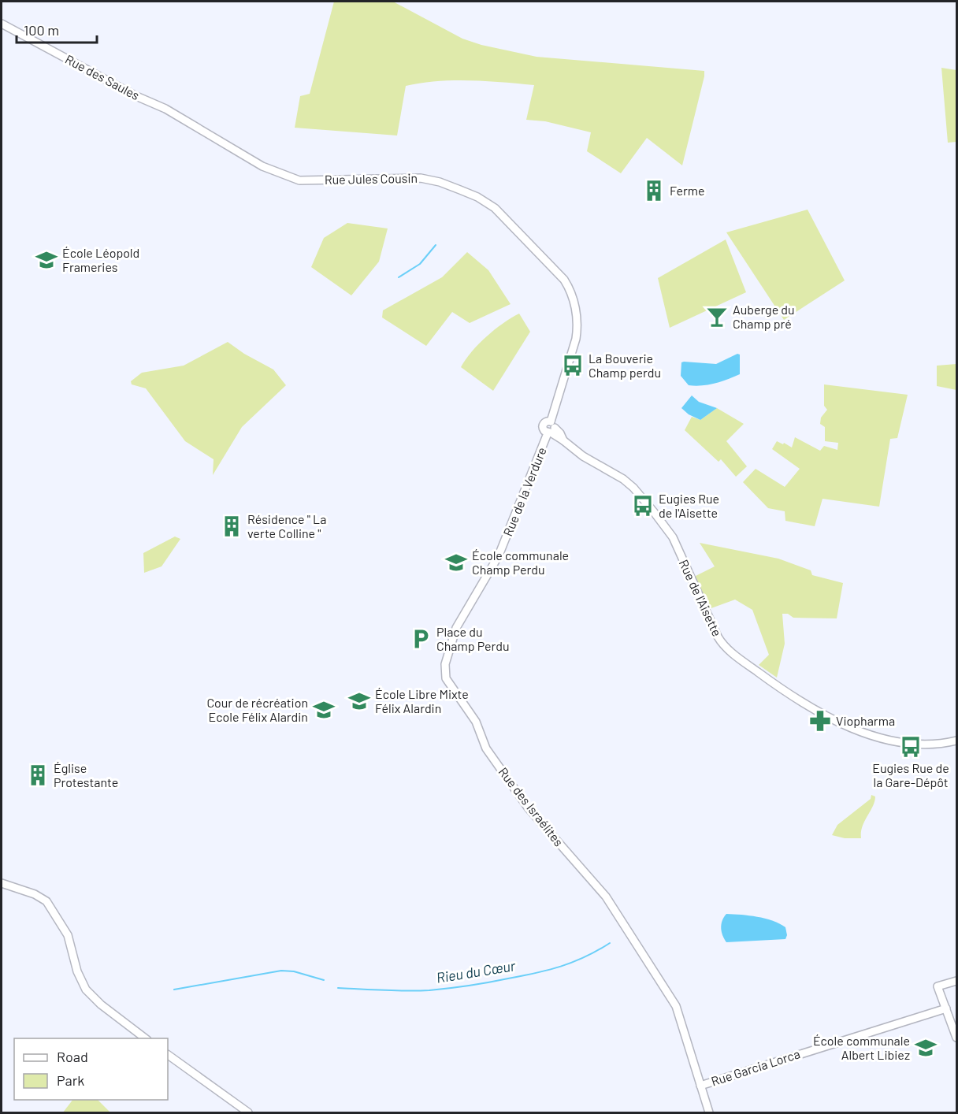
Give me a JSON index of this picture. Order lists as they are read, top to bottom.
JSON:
{
  "streets": {
    "street": [
      "Rue des Saules",
      "Rue Jules Cousin",
      "Rue de la Verdure",
      "Rue de l'Aisette",
      "Rue des Israélites",
      "Rue Garcia Lorca"
    ]
  },
  "crossings": [
    ["Rue des Saules", "Rue Jules Cousin"],
    ["Rue Jules Cousin", "Rue de la Verdure"],
    ["Rue Jules Cousin", "Rue de l'Aisette"],
    ["Rue de la Verdure", "Rue de l'Aisette"],
    ["Rue de la Verdure", "Rue des Israélites"],
    ["Rue des Israélites", "Rue Garcia Lorca"]
  ],
  "water": ["Rieu du Cœur"],
  "places": {
    "building": ["Ferme", "Résidence \" La verte Colline \"", "Église Protestante"],
    "school or university": [
      "École Léopold Frameries",
      "École communale Champ Perdu",
      "École Libre Mixte Félix Alardin",
      "Cour de récréation Ecole Félix Alardin",
      "École communale Albert Libiez"
    ],
    "bar": ["Auberge du Champ pré"],
    "bus stop": ["La Bouverie Champ perdu", "Eugies Rue de l'Aisette", "Eugies Rue de la Gare-Dépôt"],
    "parking": ["Place du Champ Perdu"],
    "pharmacy": ["Viopharma"]
  },
  "legend": ["Road", "Park"],
  "scale_bar": "100 m"
}
